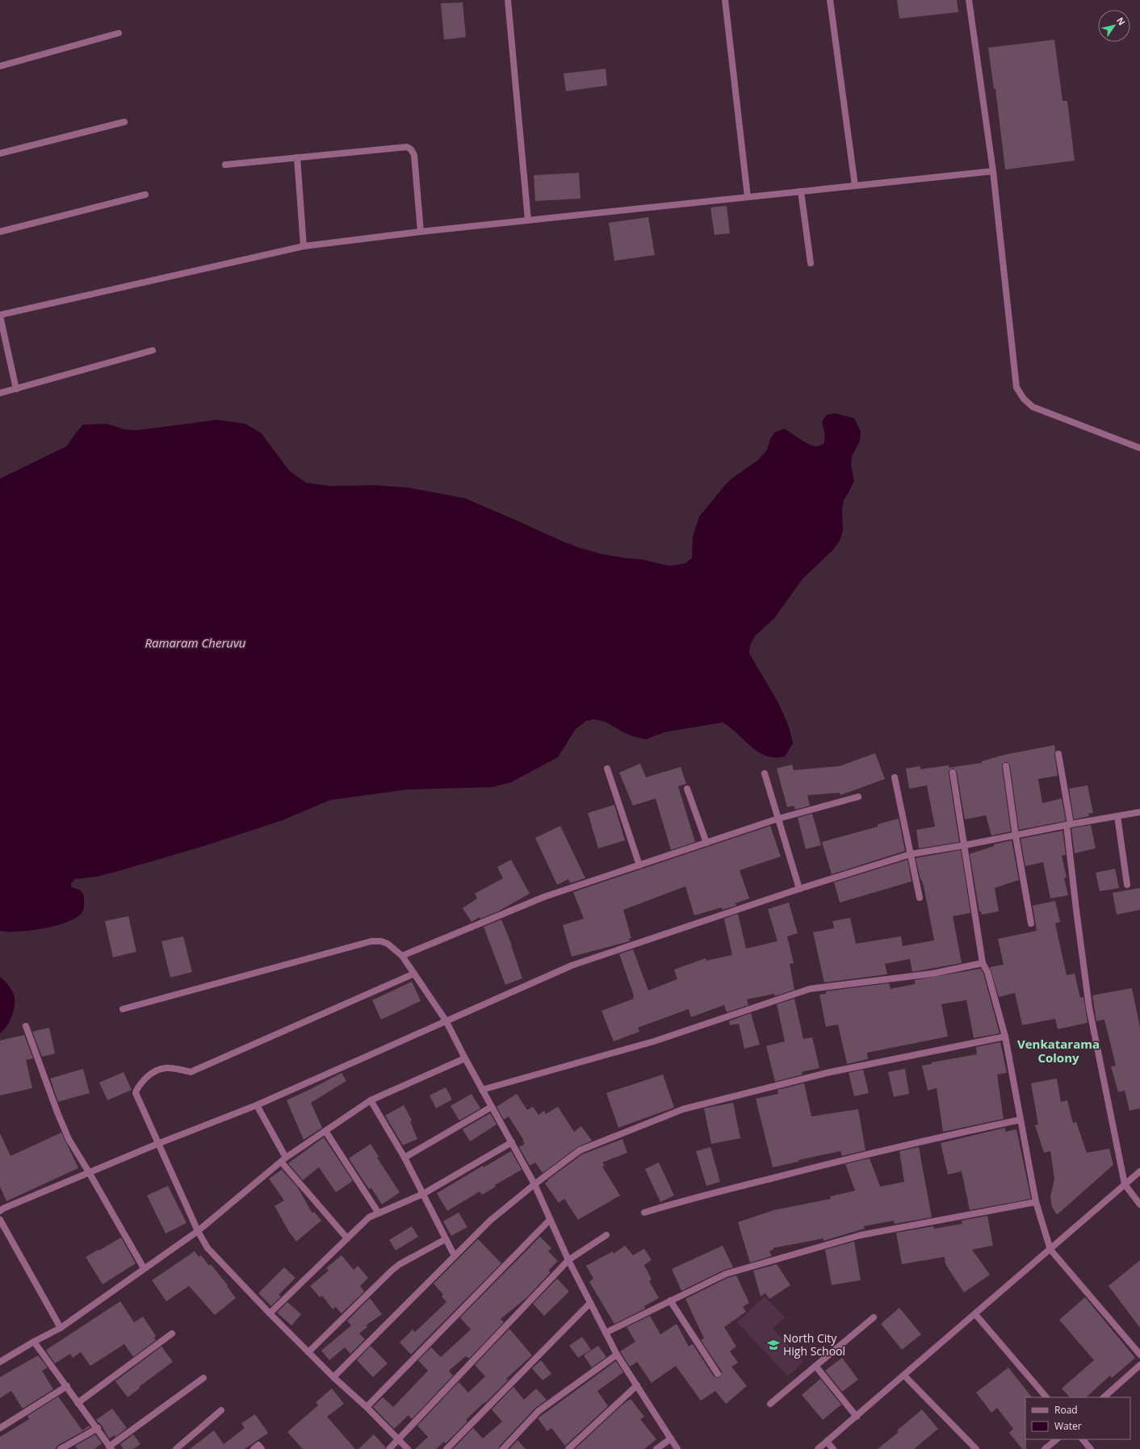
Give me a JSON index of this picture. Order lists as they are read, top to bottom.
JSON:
{
  "districts": ["Venkatarama Colony"],
  "water": ["Ramaram Cheruvu"],
  "places": {
    "school or university": ["North City High School"]
  },
  "legend": ["Road", "Water"],
  "north": "top right"
}
